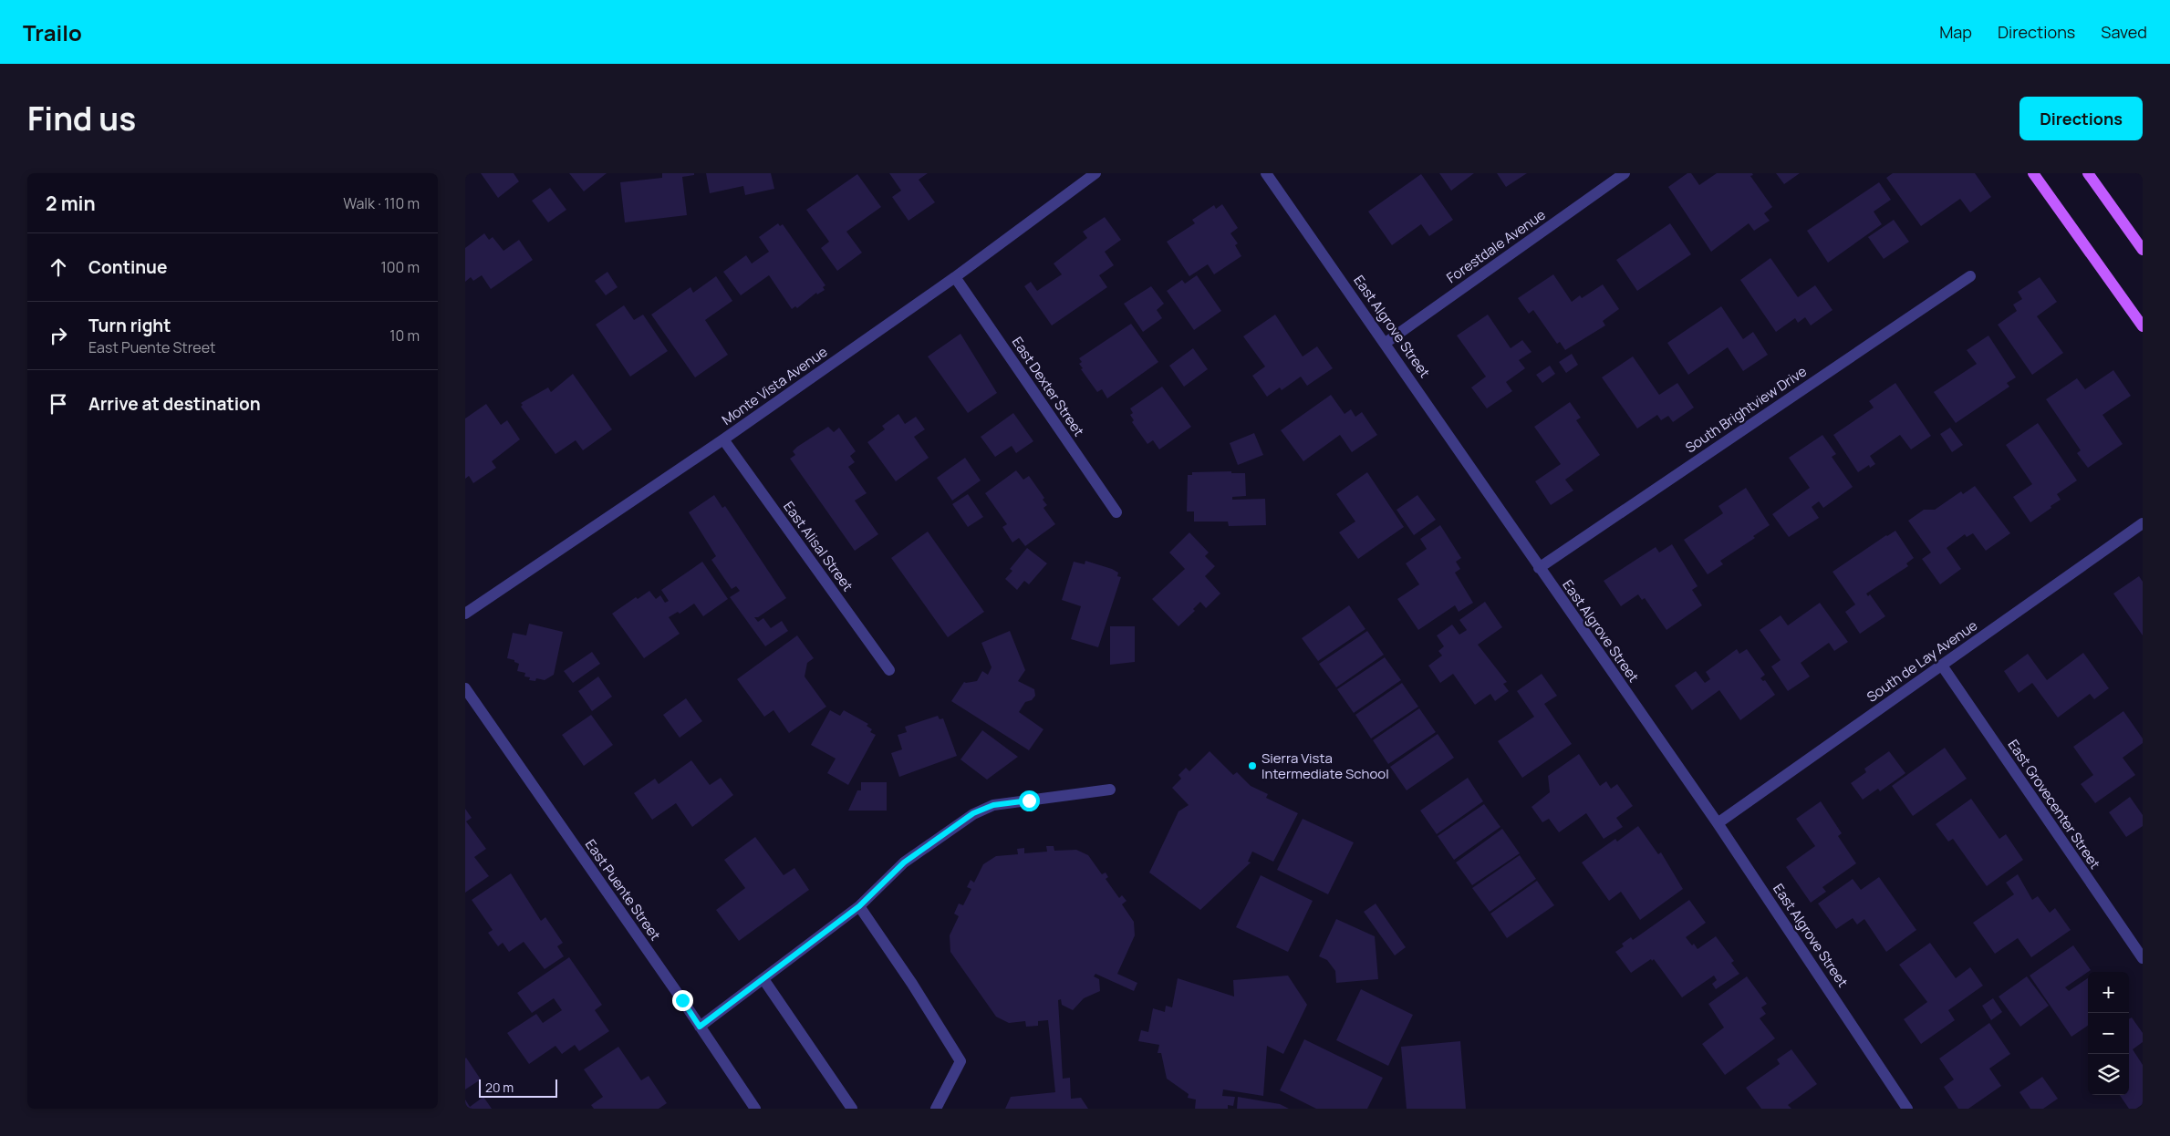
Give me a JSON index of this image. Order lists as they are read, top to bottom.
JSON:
{
  "streets": {
    "street": [
      "Forestdale Avenue",
      "East Algrove Street",
      "Monte Vista Avenue",
      "East Dexter Street",
      "South Brightview Drive",
      "East Alisal Street",
      "South de Lay Avenue",
      "East Grovecenter Street",
      "East Puente Street"
    ]
  },
  "crossings": [
    ["Forestdale Avenue", "East Algrove Street"],
    ["East Algrove Street", "South Brightview Drive"],
    ["East Algrove Street", "South de Lay Avenue"],
    ["Monte Vista Avenue", "East Dexter Street"],
    ["Monte Vista Avenue", "East Alisal Street"],
    ["South de Lay Avenue", "East Grovecenter Street"]
  ],
  "places": ["Sierra Vista Intermediate School"],
  "scale_bar": "20 m",
  "page": {
    "header": "Trailo",
    "nav": ["Map", "Directions", "Saved"],
    "title": "Find us",
    "buttons": "Directions",
    "heading": ["2 min", "Walk · 110 m"],
    "list": [
      ["Continue", "100 m"],
      ["Turn right", "East Puente Street", "10 m"],
      "Arrive at destination"
    ],
    "map_buttons": ["+", "−"],
    "scale": "20 m"
  }
}
